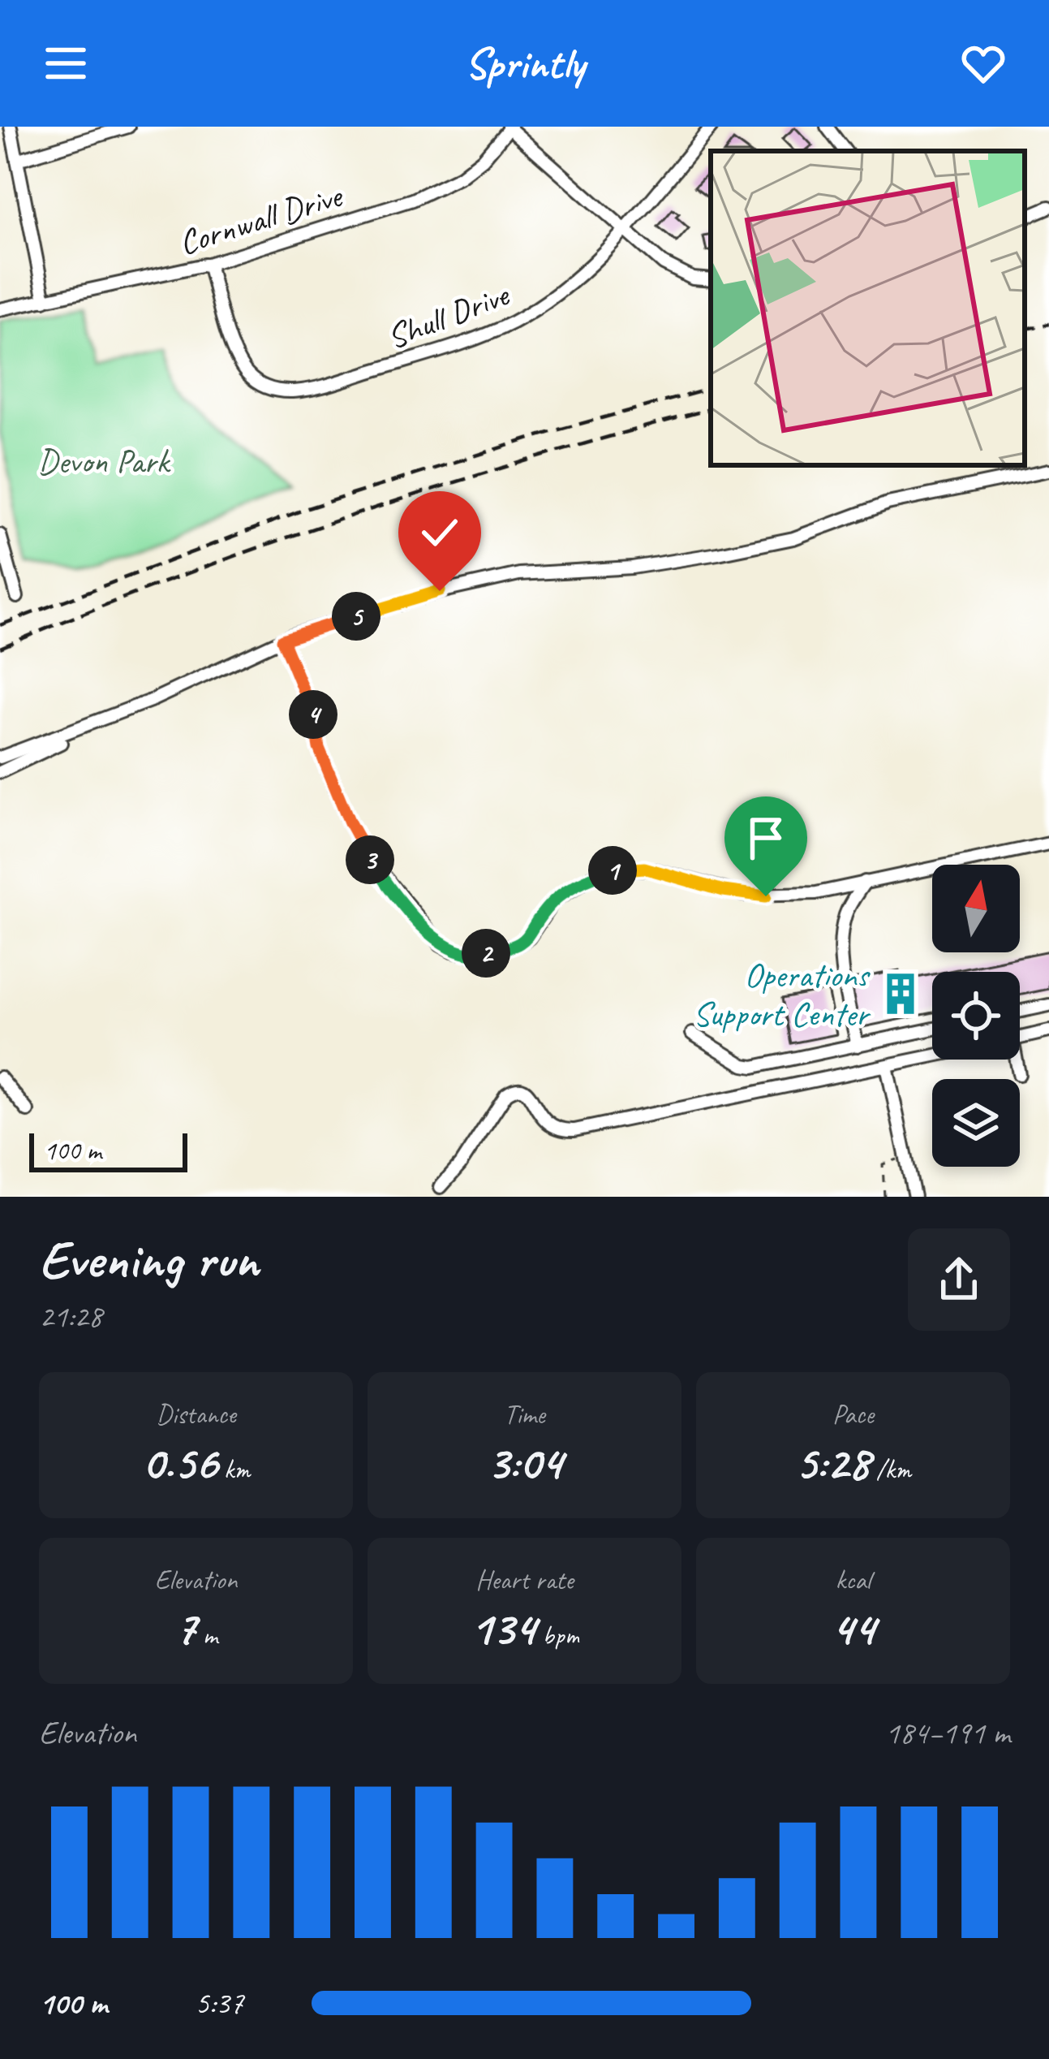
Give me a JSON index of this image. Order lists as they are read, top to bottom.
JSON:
{
  "streets": {
    "street": ["Cornwall Drive", "Shull Drive"]
  },
  "crossings": [
    ["Cornwall Drive", "Shull Drive"]
  ],
  "parks": ["Devon Park"],
  "places": {
    "building": ["Operations Support Center"]
  },
  "scale_bar": "100 m",
  "north": "top",
  "page": {
    "header": "Sprintly",
    "pins": [
      "5",
      "4",
      "3",
      "1",
      "2"
    ],
    "scale": "100 m",
    "heading": ["Evening run", "21:28"],
    "stats": [
      ["Distance", "0.56 km"],
      ["Time", "3:04"],
      ["Pace", "5:28 /km"],
      ["Elevation", "7 m"],
      ["Heart rate", "134 bpm"],
      ["kcal", "44"]
    ],
    "chart": ["Elevation", "184–191 m"],
    "list": [
      {
        "name": "100 m",
        "note": "5:37"
      }
    ]
  }
}
